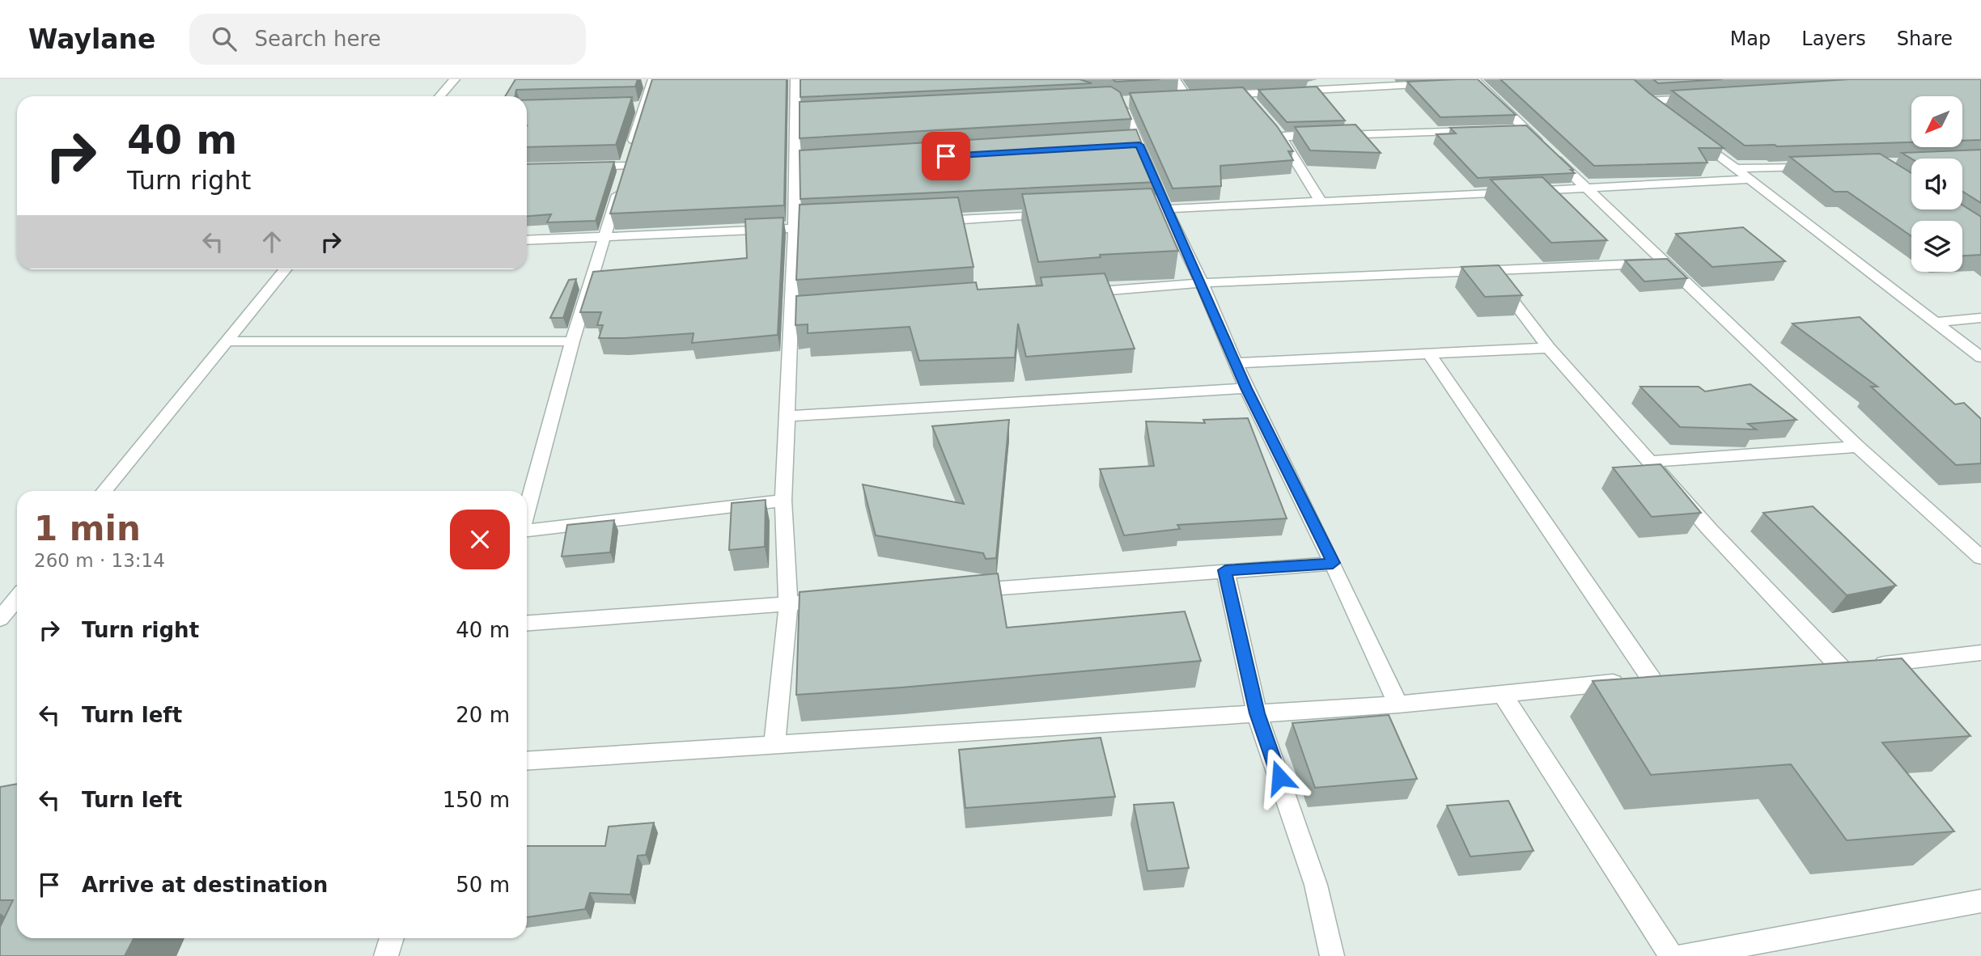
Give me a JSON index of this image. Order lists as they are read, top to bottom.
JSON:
{
  "north": "bottom left",
  "page": {
    "header": "Waylane",
    "search": "Search here",
    "nav": ["Map", "Layers", "Share"],
    "turn": ["40 m", "Turn right"],
    "heading": ["1 min", "260 m · 13:14"],
    "list": [
      {
        "name": "Turn right",
        "value": "40 m"
      },
      {
        "name": "Turn left",
        "value": "20 m"
      },
      {
        "name": "Turn left",
        "value": "150 m"
      },
      {
        "name": "Arrive at destination",
        "value": "50 m"
      }
    ]
  }
}
